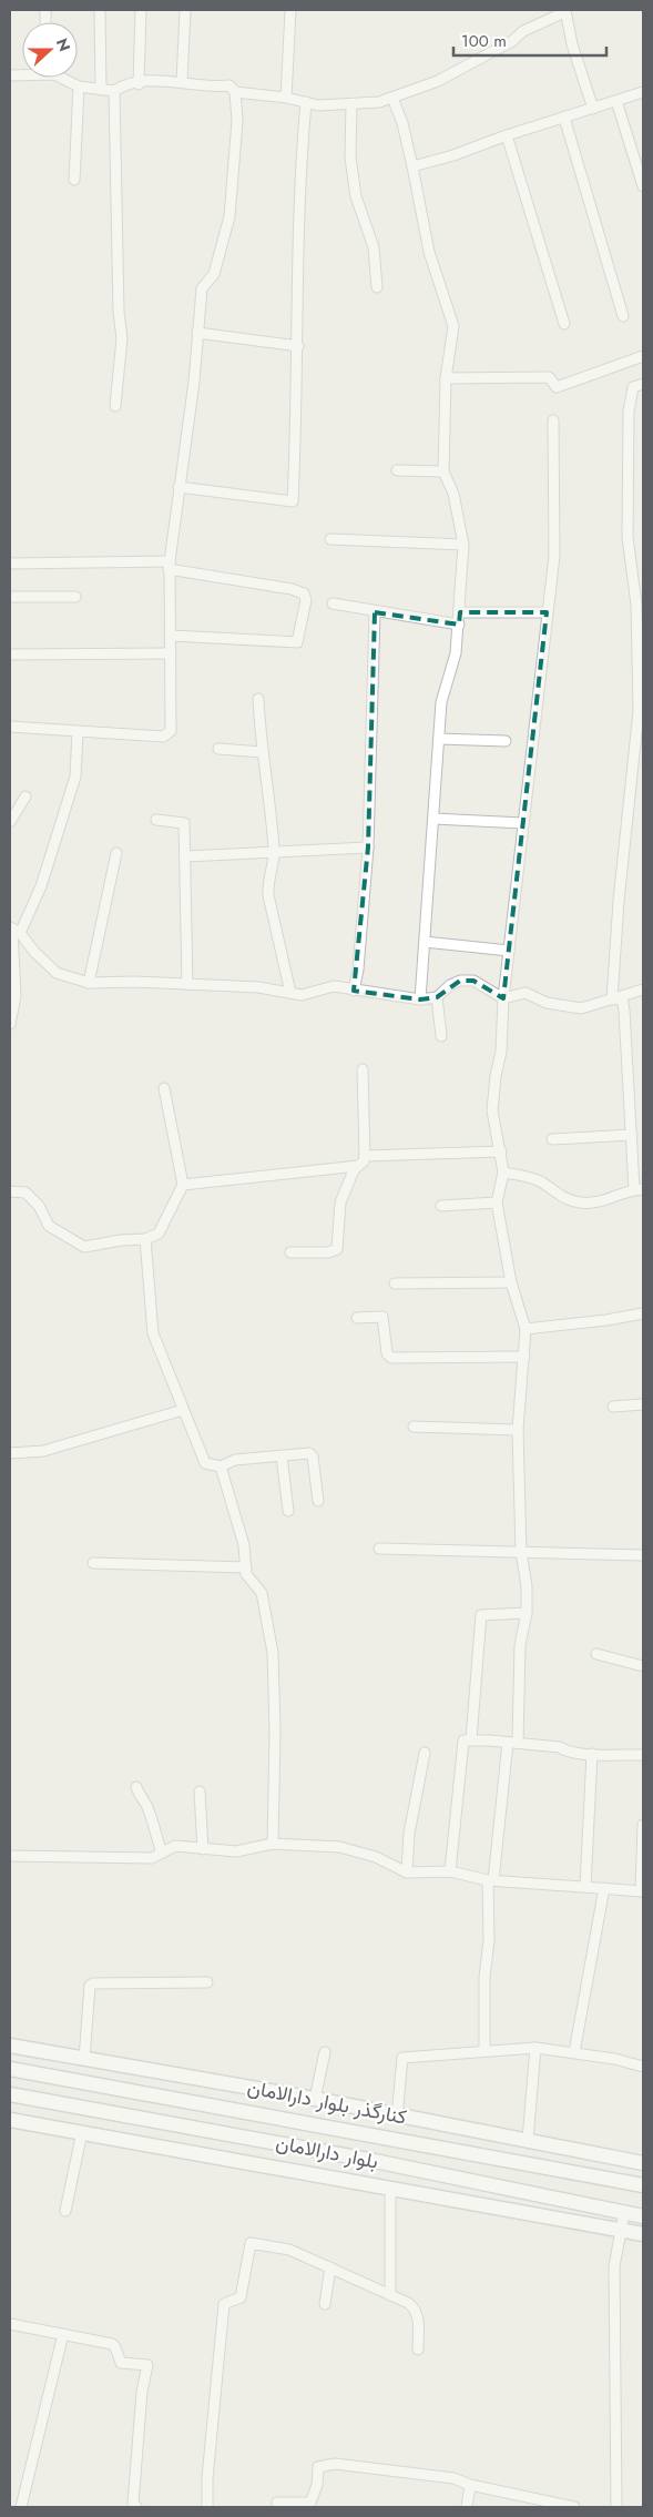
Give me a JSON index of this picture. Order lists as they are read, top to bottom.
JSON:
{
  "streets": {
    "street": ["کنارگذر بلوار دارالامان", "بلوار دارالامان"]
  },
  "scale_bar": "100 m",
  "north": "right"
}
